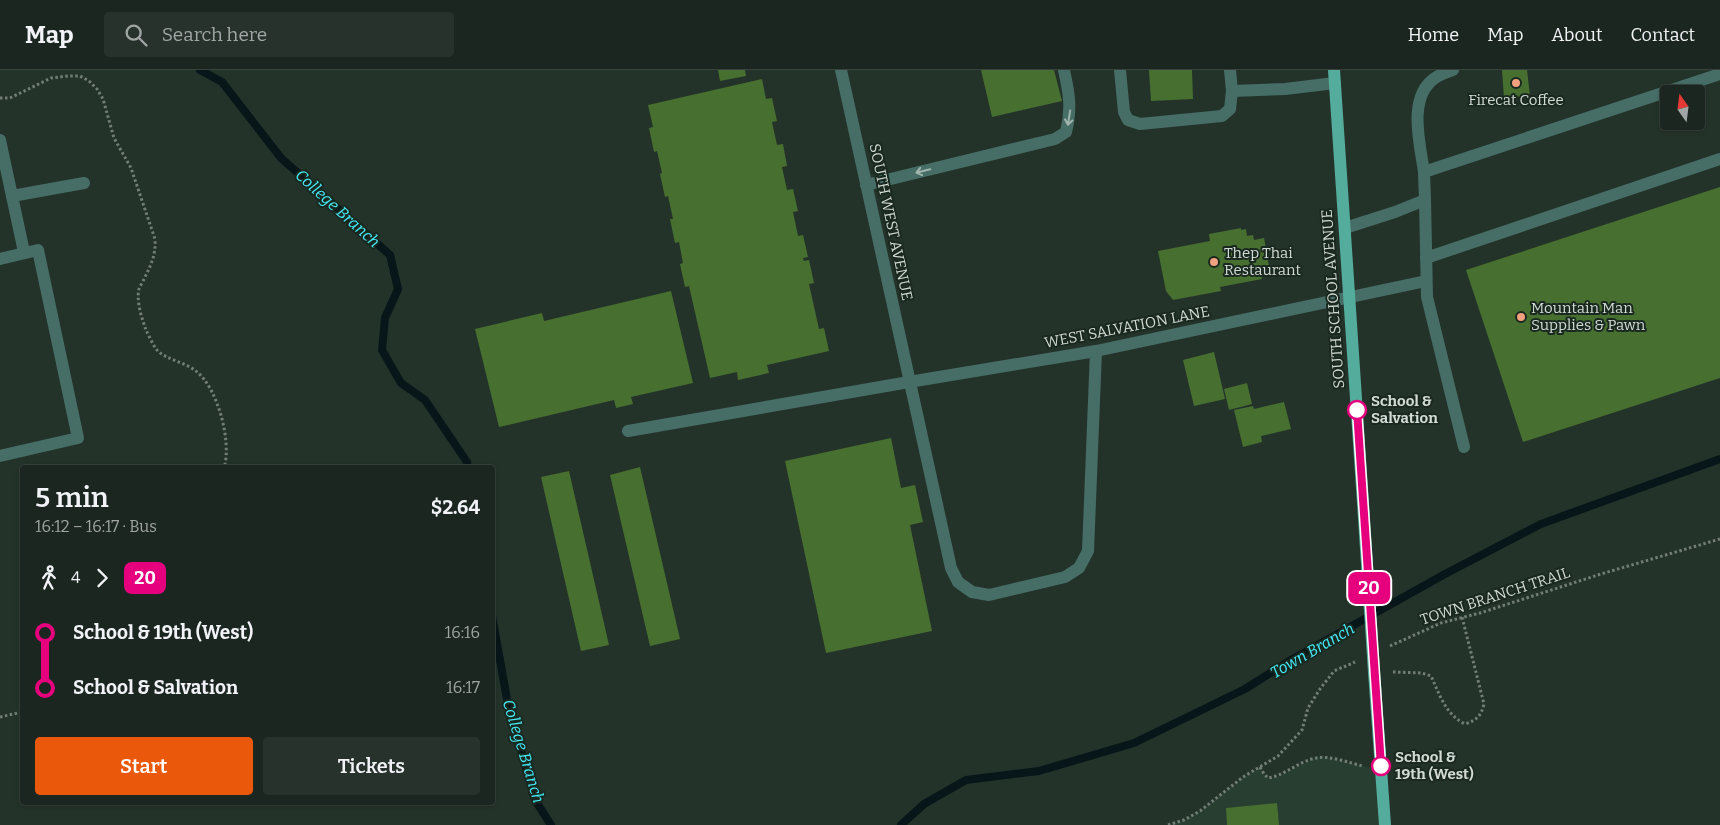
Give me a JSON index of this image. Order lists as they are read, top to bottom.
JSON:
{
  "streets": {
    "main road": ["SOUTH SCHOOL AVENUE"],
    "lane": ["SOUTH WEST AVENUE", "WEST SALVATION LANE"],
    "path": ["TOWN BRANCH TRAIL"]
  },
  "crossings": [
    ["SOUTH WEST AVENUE", "WEST SALVATION LANE"],
    ["SOUTH SCHOOL AVENUE", "WEST SALVATION LANE"]
  ],
  "water": ["College Branch", "Town Branch"],
  "places": [
    "Firecat Coffee",
    "Thep Thai Restaurant",
    "Mountain Man Supplies & Pawn",
    "School & Salvation",
    "School & 19th (West)"
  ],
  "lines": ["bus line 20"],
  "north": "top",
  "page": {
    "header": "Map",
    "search": "Search here",
    "nav": [
      "Home",
      "Map",
      "About",
      "Contact"
    ],
    "on_map": "20",
    "heading": ["5 min", "16:12 – 16:17 · Bus", "$2.64"],
    "legs": ["4", "20"],
    "list": [
      {
        "name": "School & 19th (West)",
        "value": "16:16"
      },
      {
        "name": "School & Salvation",
        "value": "16:17"
      }
    ],
    "buttons": ["Start", "Tickets"]
  }
}
